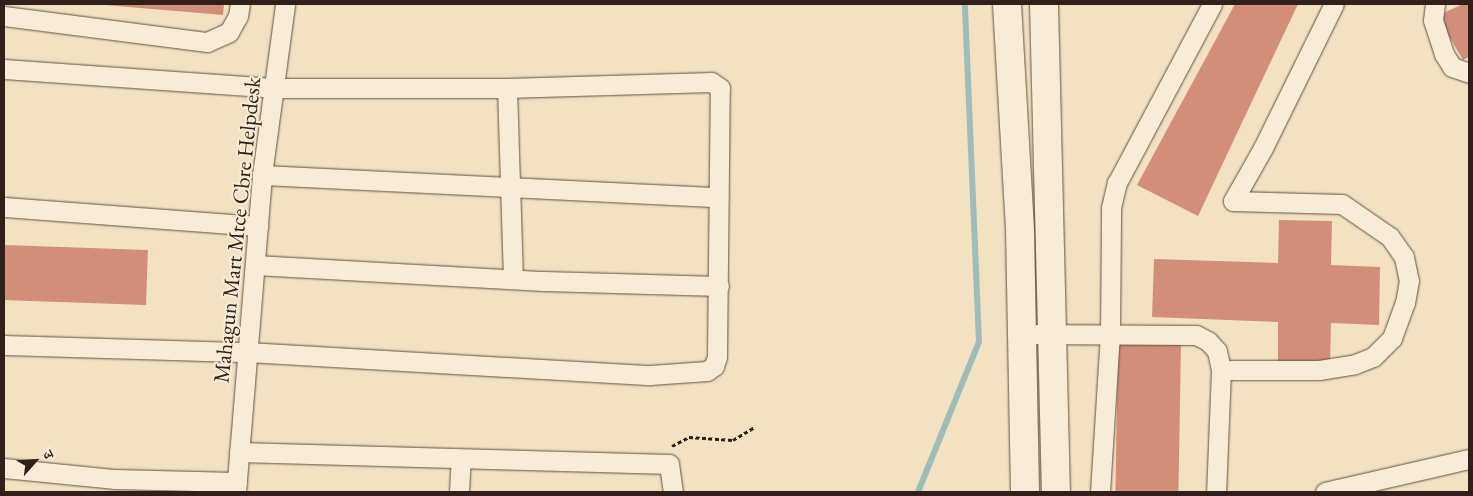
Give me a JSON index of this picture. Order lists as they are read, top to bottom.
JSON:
{
  "streets": {
    "street": ["Mahagun Mart Mtce Cbre Helpdesk"]
  },
  "north": "top right"
}
